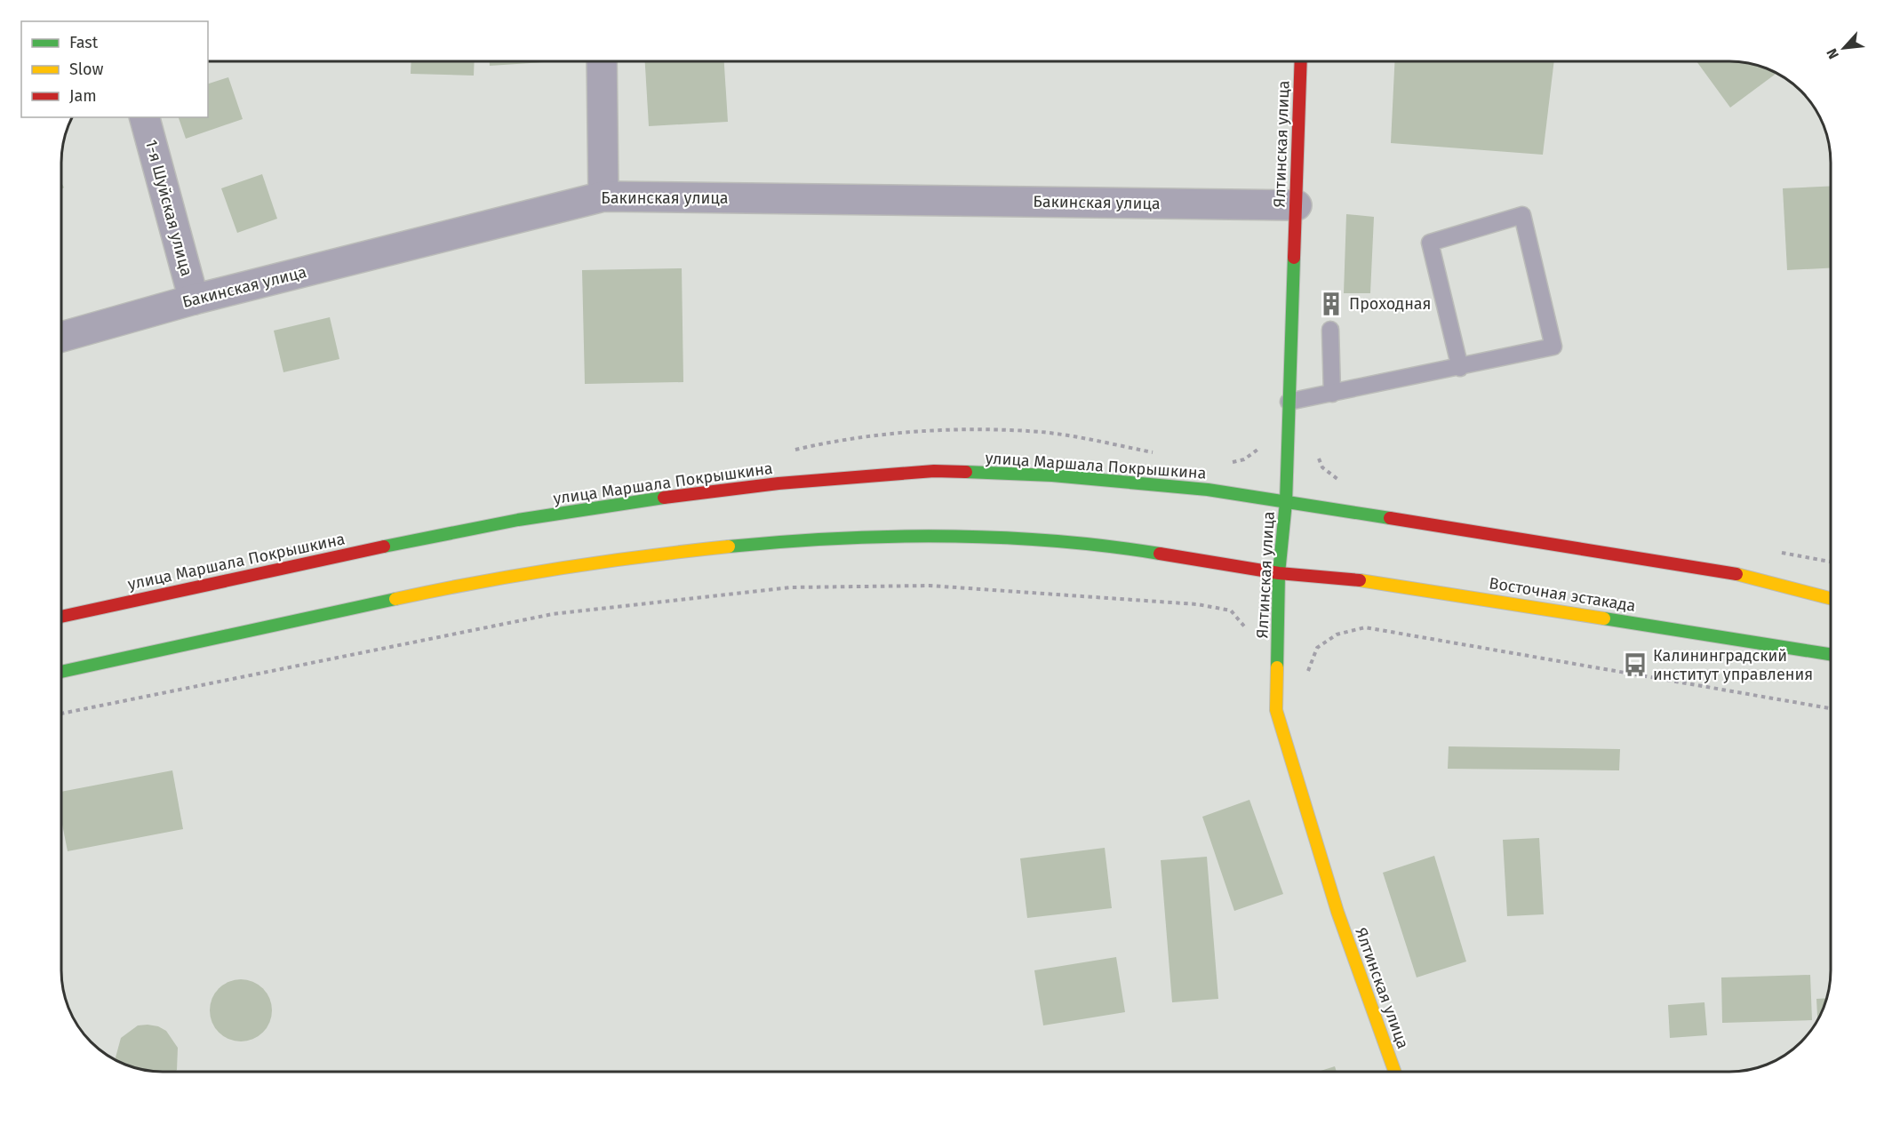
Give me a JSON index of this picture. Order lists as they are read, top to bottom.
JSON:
{
  "streets": {
    "main road": ["Ялтинская улица", "улица Маршала Покрышкина", "Восточная эстакада"],
    "street": ["Бакинская улица", "1-я Шуйская улица"]
  },
  "crossings": [
    ["Ялтинская улица", "Бакинская улица"],
    ["Ялтинская улица", "улица Маршала Покрышкина"],
    ["Ялтинская улица", "Восточная эстакада"],
    ["Бакинская улица", "1-я Шуйская улица"]
  ],
  "places": {
    "building": ["Проходная"],
    "bus stop": ["Калининградский институт управления"]
  },
  "legend": ["Fast", "Slow", "Jam"],
  "north": "bottom left"
}
